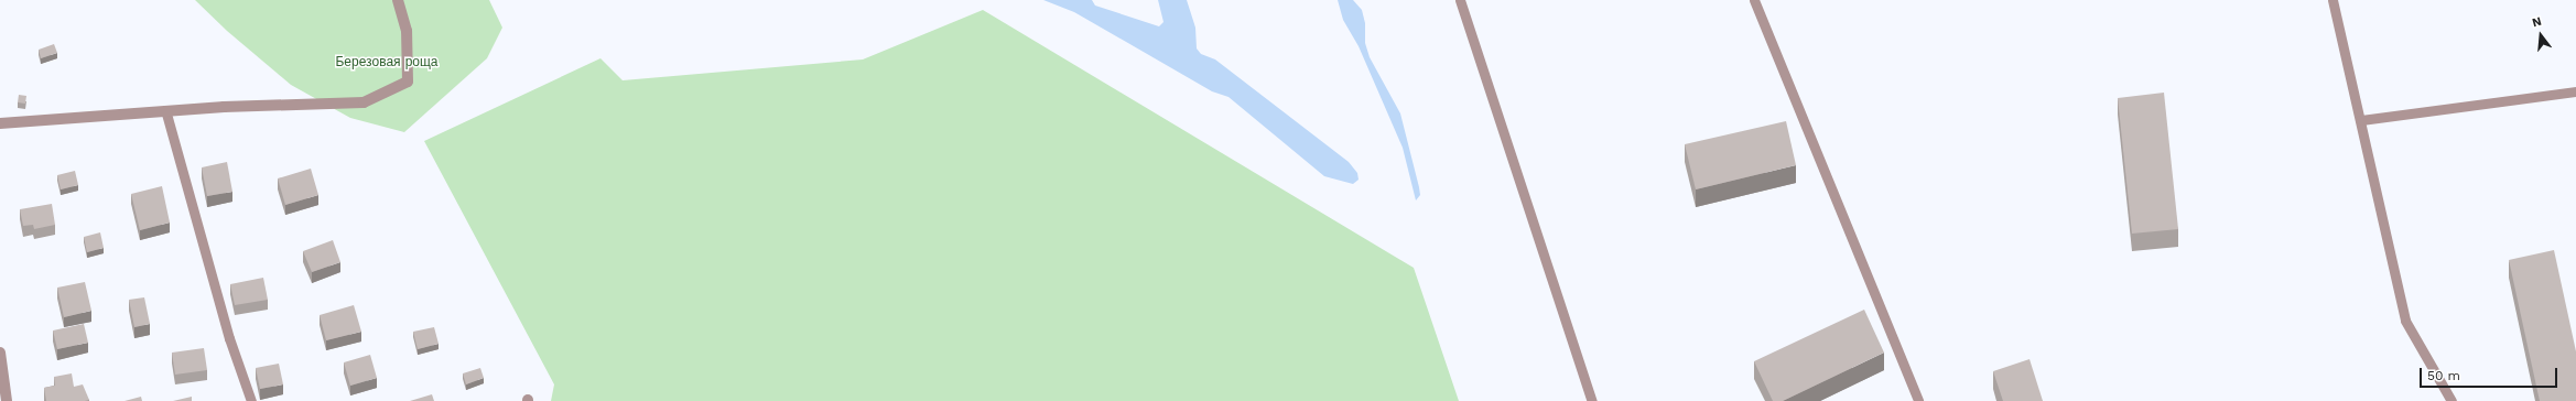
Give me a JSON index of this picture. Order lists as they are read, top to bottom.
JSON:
{
  "parks": ["Березовая роща"],
  "scale_bar": "50 m",
  "north": "top"
}
